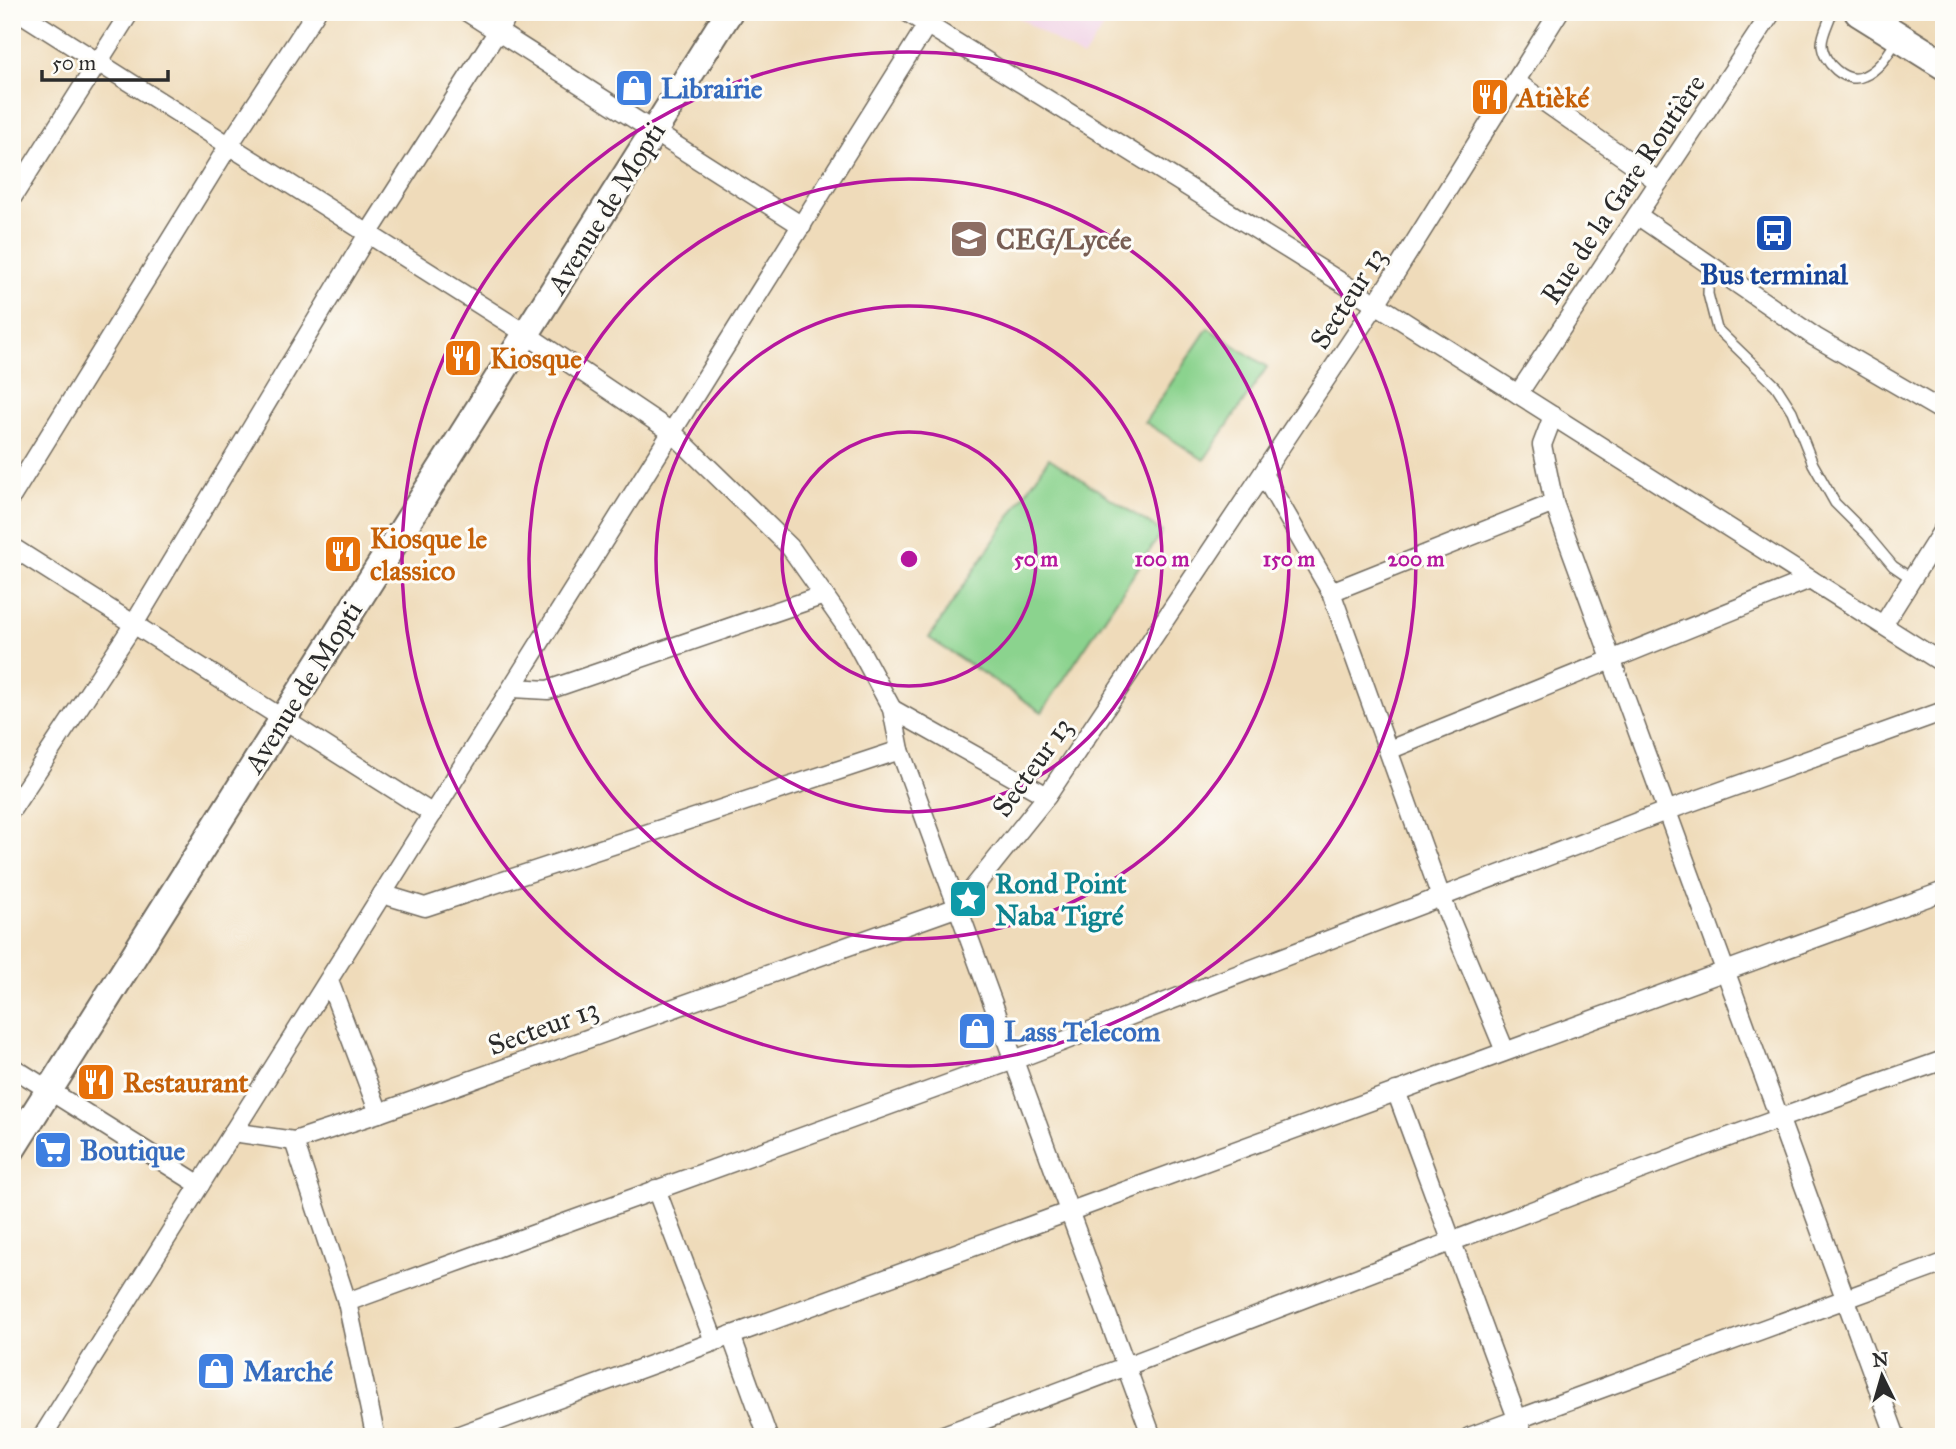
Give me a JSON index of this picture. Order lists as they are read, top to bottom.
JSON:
{
  "streets": {
    "street": ["Rue de la Gare Routière", "Avenue de Mopti", "Secteur 13"]
  },
  "places": {
    "shop": ["Librairie", "Lass Telecom", "Marché"],
    "restaurant": [
      "Atièké",
      "Kiosque",
      "Kiosque le classico",
      "Restaurant"
    ],
    "bus stop": ["Bus terminal"],
    "school or university": ["CEG/Lycée"],
    "place": ["Rond Point Naba Tigré"],
    "supermarket": ["Boutique"]
  },
  "scale_bar": "50 m",
  "north": "top",
  "rings": [
    "50 m",
    "100 m",
    "150 m",
    "200 m"
  ]
}
